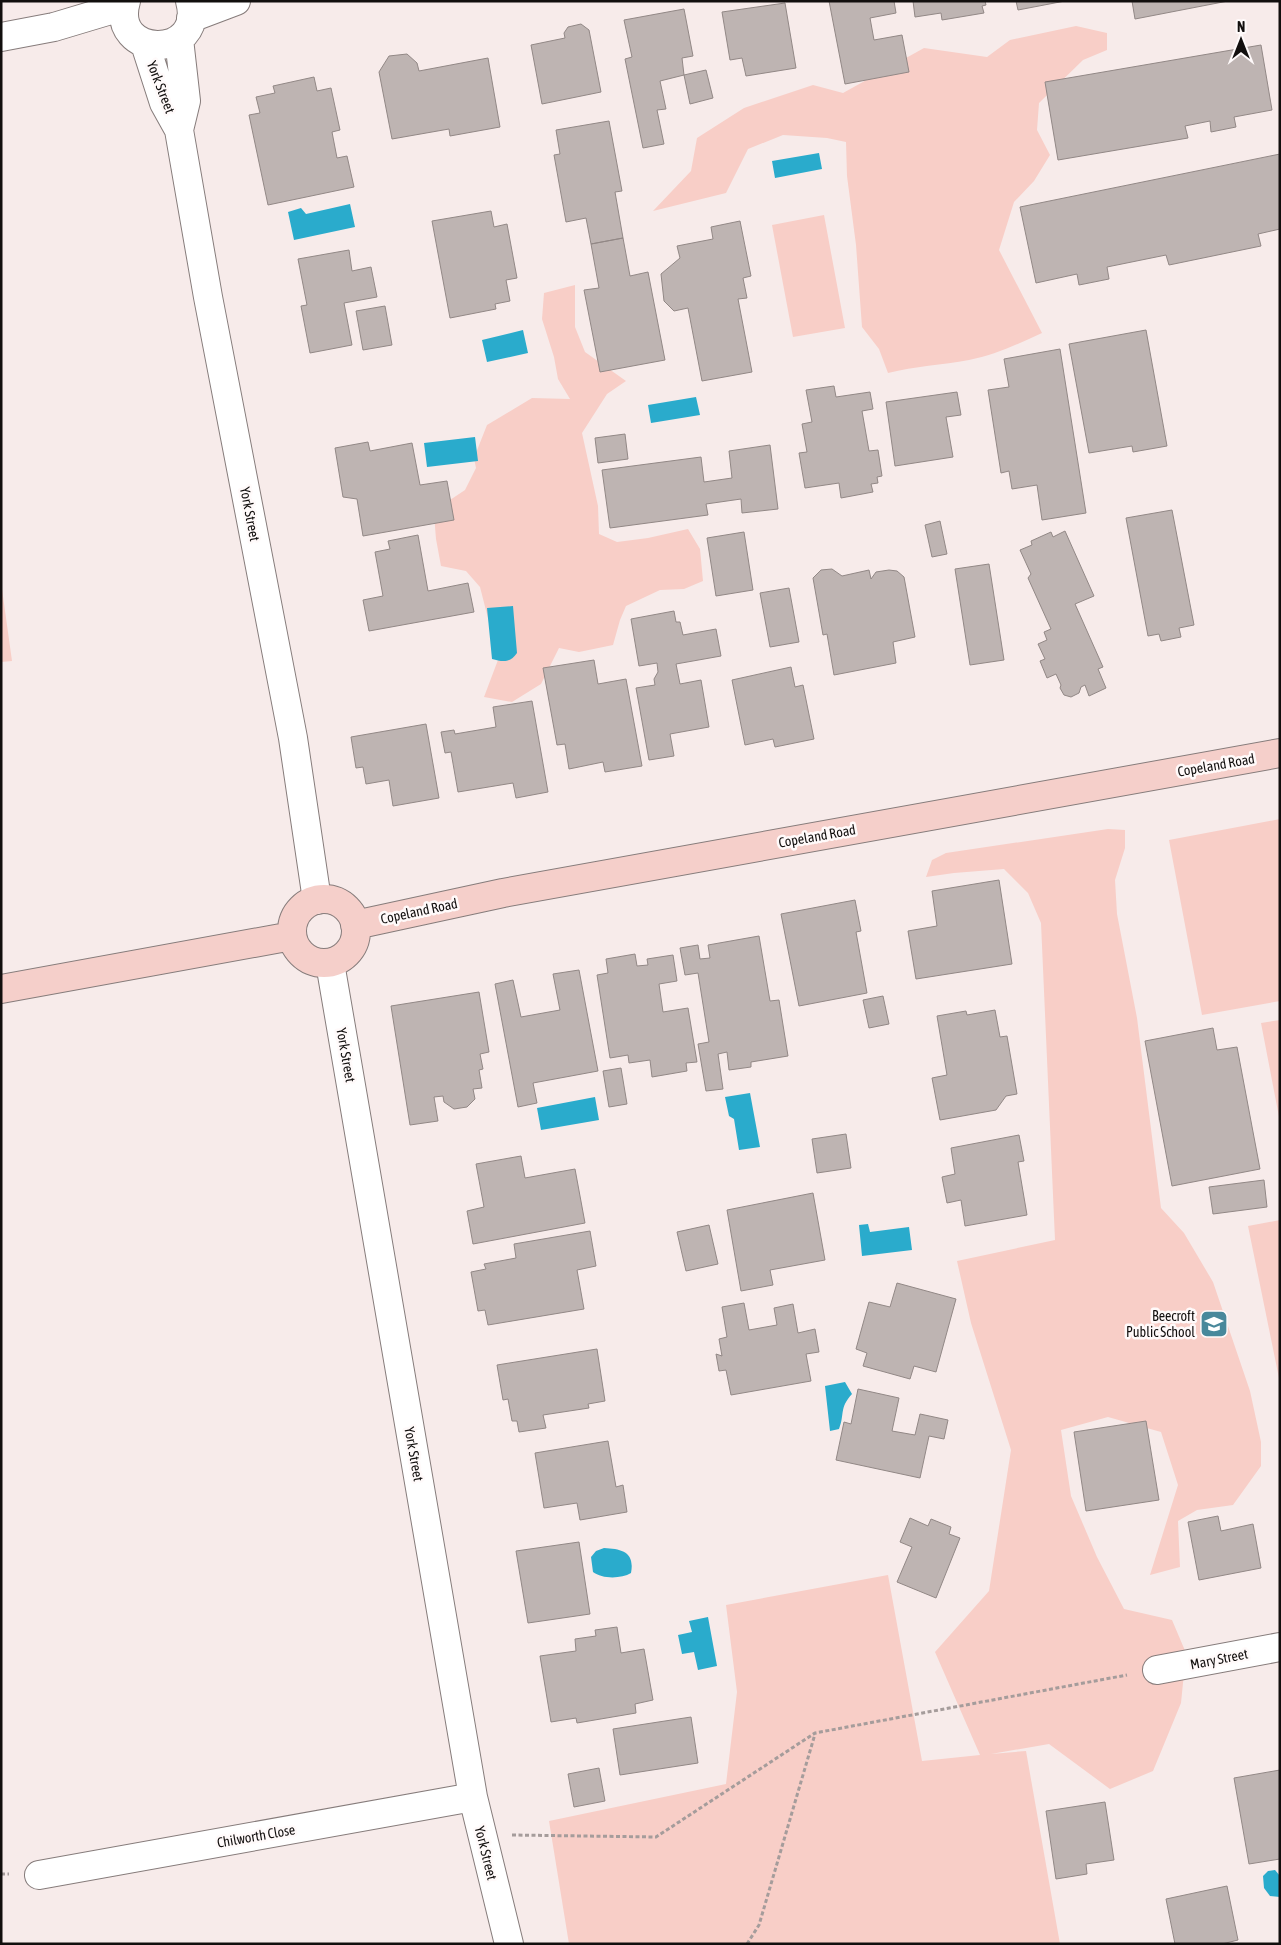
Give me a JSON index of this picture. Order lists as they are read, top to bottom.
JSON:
{
  "streets": {
    "main road": ["Copeland Road"],
    "street": ["York Street", "Mary Street", "Chilworth Close"]
  },
  "crossings": [
    ["York Street", "Copeland Road"],
    ["York Street", "Chilworth Close"]
  ],
  "places": {
    "school or university": ["Beecroft Public School"]
  },
  "north": "top"
}
